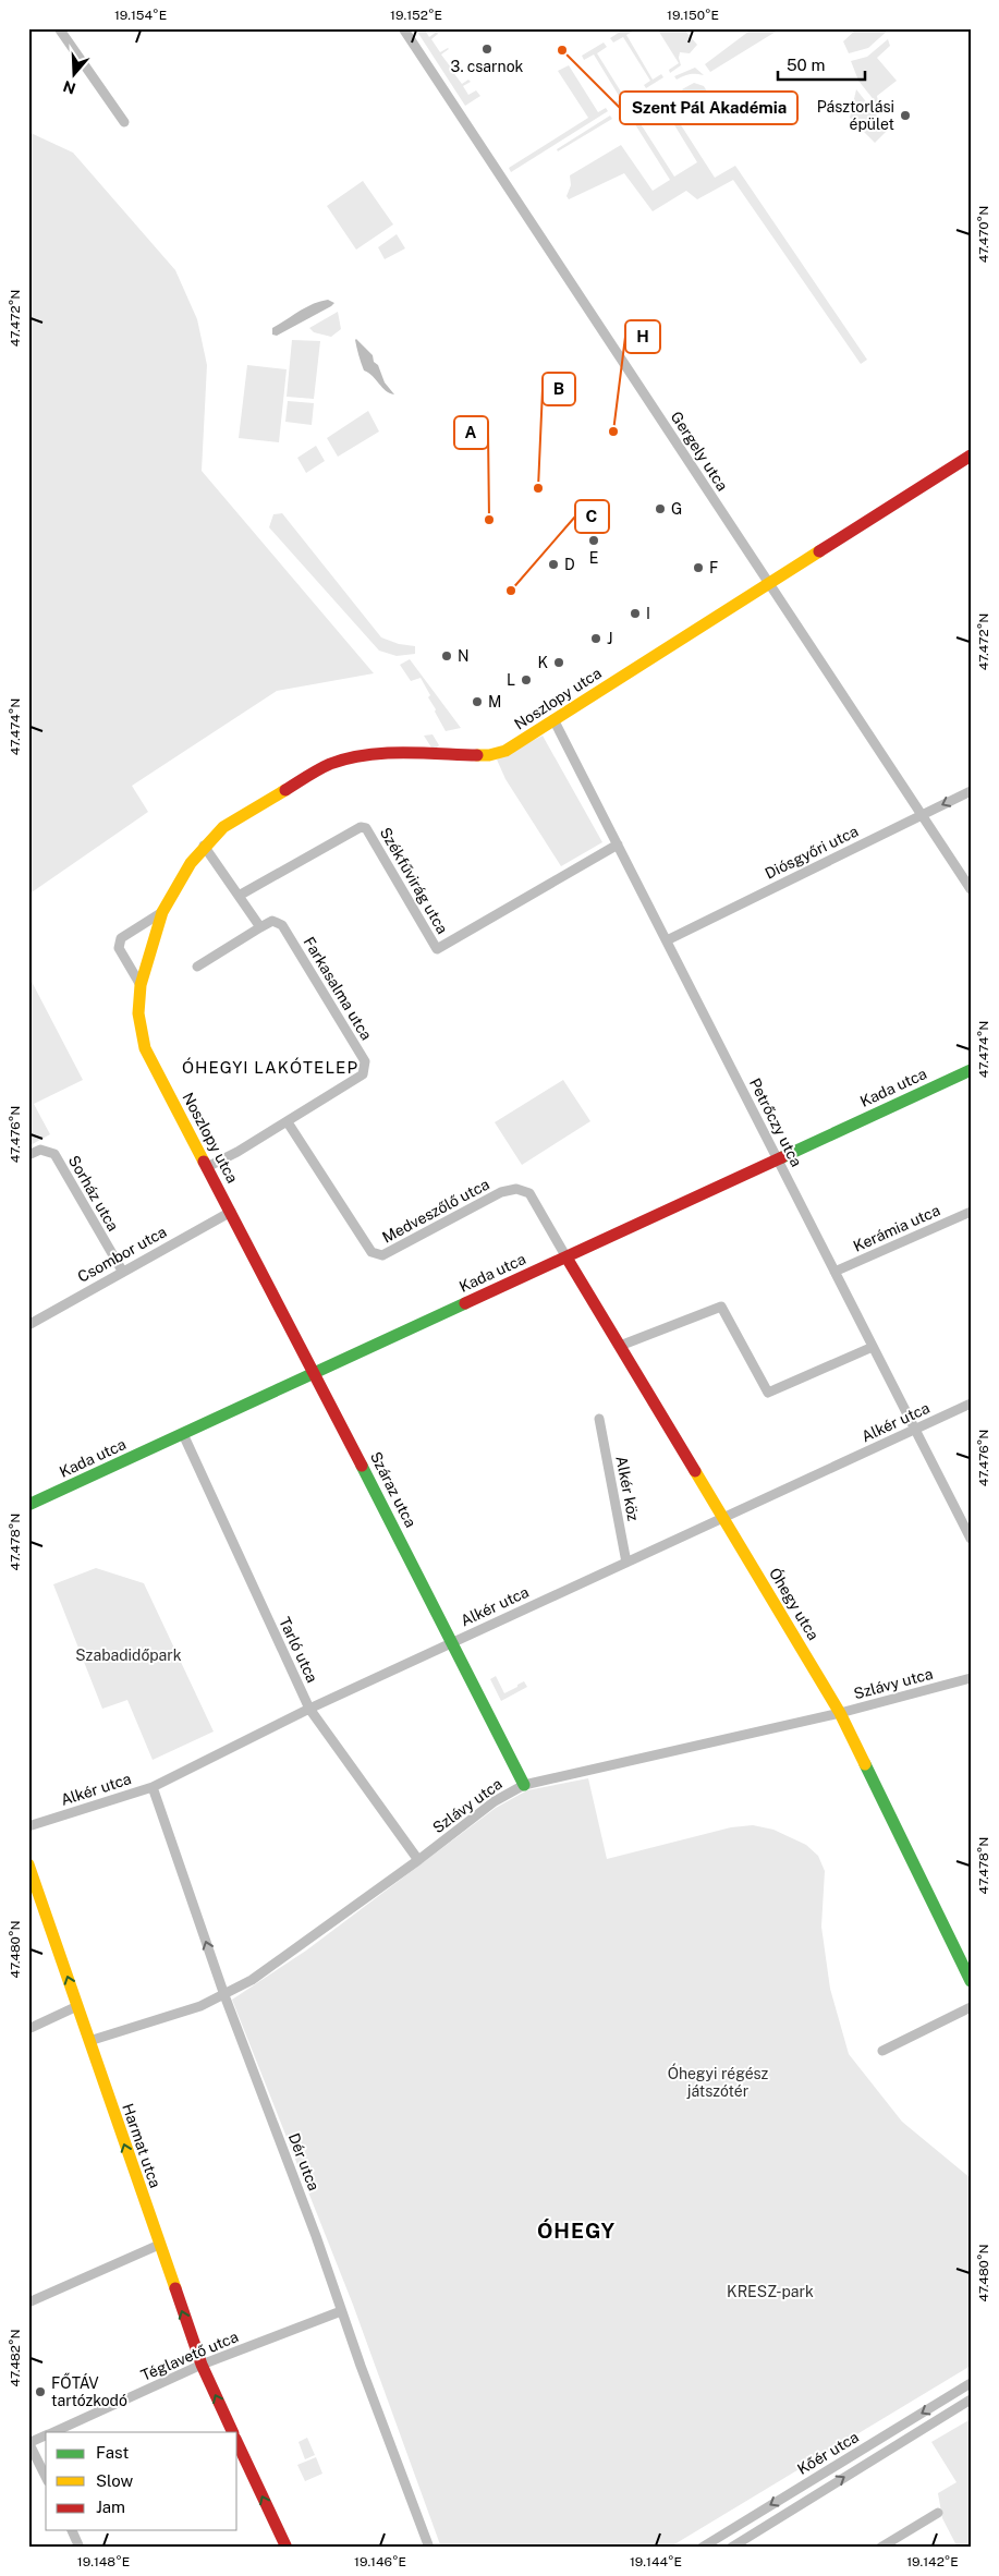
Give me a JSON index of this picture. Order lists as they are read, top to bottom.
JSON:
{
  "streets": {
    "street": [
      "Gergely utca",
      "Noszlopy utca",
      "Diósgyőri utca",
      "Székfűvirág utca",
      "Farkasalma utca",
      "Kada utca",
      "Petrőczy utca",
      "Sorház utca",
      "Medveszőlő utca",
      "Kerámia utca",
      "Csombor utca",
      "Alkér utca",
      "Alkér köz",
      "Száraz utca",
      "Óhegy utca",
      "Tarló utca",
      "Szlávy utca",
      "Harmat utca",
      "Dér utca",
      "Téglavető utca",
      "Kőér utca"
    ]
  },
  "crossings": [
    ["Gergely utca", "Noszlopy utca"],
    ["Gergely utca", "Diósgyőri utca"],
    ["Noszlopy utca", "Farkasalma utca"],
    ["Noszlopy utca", "Petrőczy utca"],
    ["Noszlopy utca", "Csombor utca"],
    ["Noszlopy utca", "Száraz utca"],
    ["Diósgyőri utca", "Petrőczy utca"],
    ["Székfűvirág utca", "Petrőczy utca"],
    ["Farkasalma utca", "Medveszőlő utca"],
    ["Kada utca", "Petrőczy utca"],
    ["Kada utca", "Medveszőlő utca"],
    ["Kada utca", "Száraz utca"],
    ["Kada utca", "Óhegy utca"],
    ["Kada utca", "Tarló utca"],
    ["Petrőczy utca", "Kerámia utca"],
    ["Petrőczy utca", "Alkér utca"],
    ["Sorház utca", "Csombor utca"],
    ["Medveszőlő utca", "Óhegy utca"],
    ["Csombor utca", "Száraz utca"],
    ["Alkér utca", "Alkér köz"],
    ["Alkér utca", "Száraz utca"],
    ["Alkér utca", "Óhegy utca"],
    ["Alkér utca", "Tarló utca"],
    ["Alkér utca", "Dér utca"],
    ["Száraz utca", "Szlávy utca"],
    ["Óhegy utca", "Szlávy utca"],
    ["Tarló utca", "Szlávy utca"],
    ["Szlávy utca", "Harmat utca"],
    ["Szlávy utca", "Dér utca"],
    ["Harmat utca", "Téglavető utca"],
    ["Dér utca", "Téglavető utca"]
  ],
  "one_way": ["Harmat utca"],
  "districts": ["ÓHEGYI LAKÓTELEP", "ÓHEGY"],
  "parks": ["Szabadidőpark", "Óhegyi régész játszótér", "KRESZ-park"],
  "places": [
    "3. csarnok",
    "Szent Pál Akadémia",
    "Pásztorlási épület",
    "H",
    "B",
    "G",
    "A",
    "E",
    "D",
    "F",
    "C",
    "I",
    "J",
    "N",
    "K",
    "L",
    "M",
    "FŐTÁV tartózkodó"
  ],
  "legend": ["Fast", "Slow", "Jam"],
  "scale_bar": "50 m",
  "north": "bottom",
  "coordinates": [
    "19.154°E",
    "19.152°E",
    "19.150°E",
    "47.470°N",
    "47.472°N",
    "47.474°N",
    "47.476°N",
    "47.478°N",
    "47.480°N",
    "47.482°N",
    "19.148°E",
    "19.146°E",
    "19.144°E",
    "19.142°E"
  ]
}
